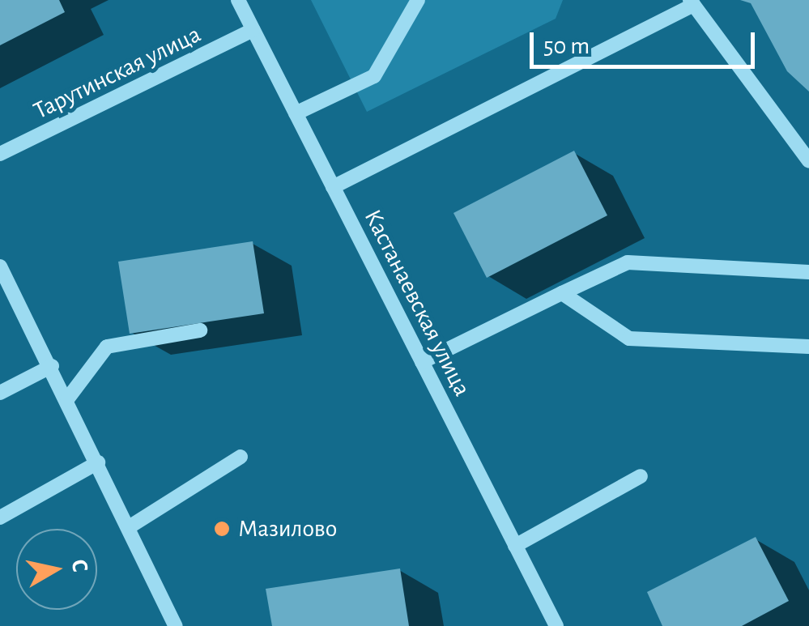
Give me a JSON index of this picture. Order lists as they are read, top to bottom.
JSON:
{
  "streets": {
    "street": ["Тарутинская улица", "Кастанаевская улица"]
  },
  "crossings": [
    ["Тарутинская улица", "Кастанаевская улица"]
  ],
  "places": ["Мазилово"],
  "scale_bar": "50 m",
  "north": "right"
}
